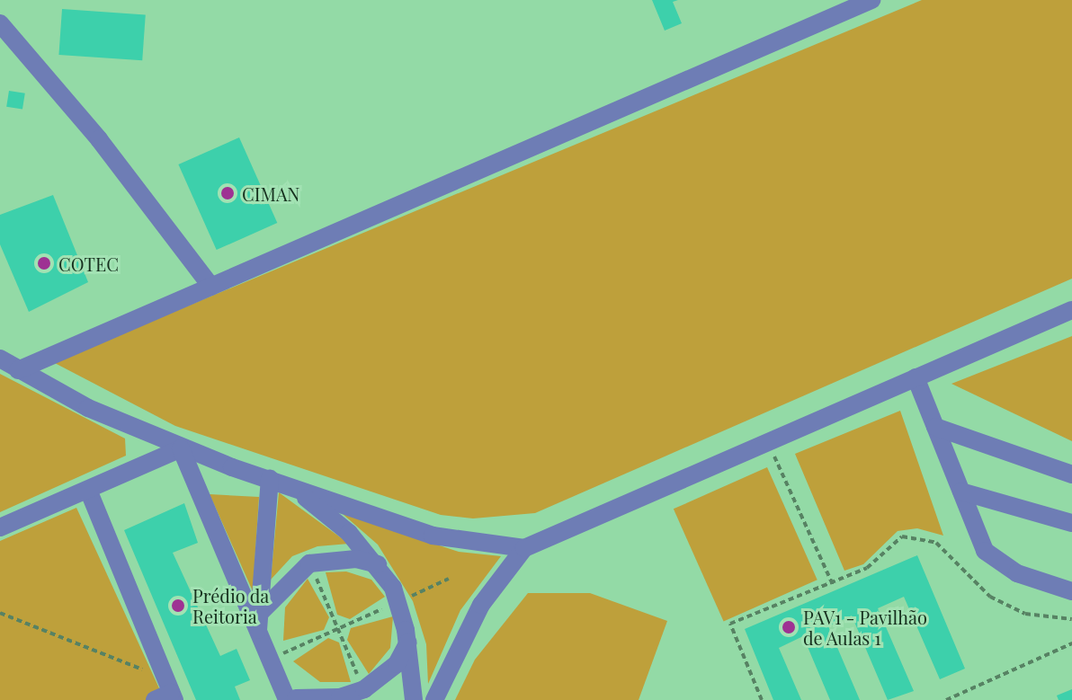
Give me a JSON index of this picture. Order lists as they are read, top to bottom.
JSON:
{
  "places": [
    "CIMAN",
    "COTEC",
    "Prédio da Reitoria",
    "PAV1 - Pavilhão de Aulas 1"
  ]
}
